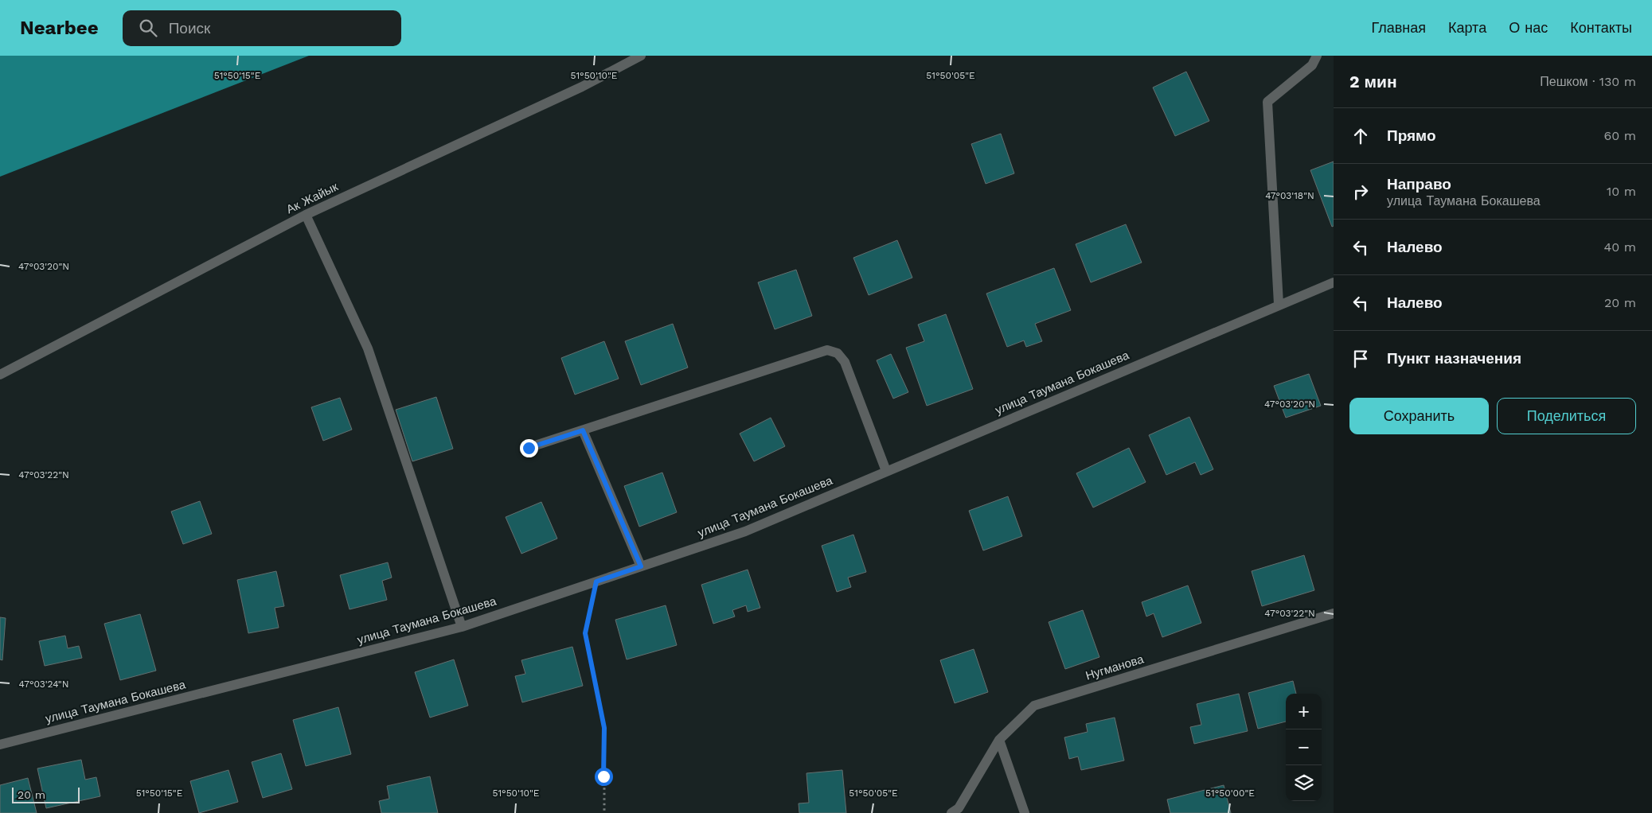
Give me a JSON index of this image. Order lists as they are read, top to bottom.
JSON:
{
  "streets": {
    "street": ["Ак Жайык", "улица Таумана Бокашева", "Нугманова"]
  },
  "scale_bar": "20 m",
  "page": {
    "header": "Nearbee",
    "search": "Поиск",
    "nav": [
      "Главная",
      "Карта",
      "О нас",
      "Контакты"
    ],
    "heading": ["2 мин", "Пешком · 130 m"],
    "list": [
      ["Прямо", "60 m"],
      ["Направо", "улица Таумана Бокашева", "10 m"],
      ["Налево", "40 m"],
      ["Налево", "20 m"],
      "Пункт назначения"
    ],
    "buttons": ["Сохранить", "Поделиться"],
    "map_buttons": ["+", "−"],
    "scale": "20 m"
  },
  "coordinates": [
    "51°50'15\"E",
    "51°50'10\"E",
    "51°50'05\"E",
    "47°03'18\"N",
    "47°03'20\"N",
    "47°03'22\"N",
    "47°03'24\"N",
    "51°50'00\"E"
  ]
}
